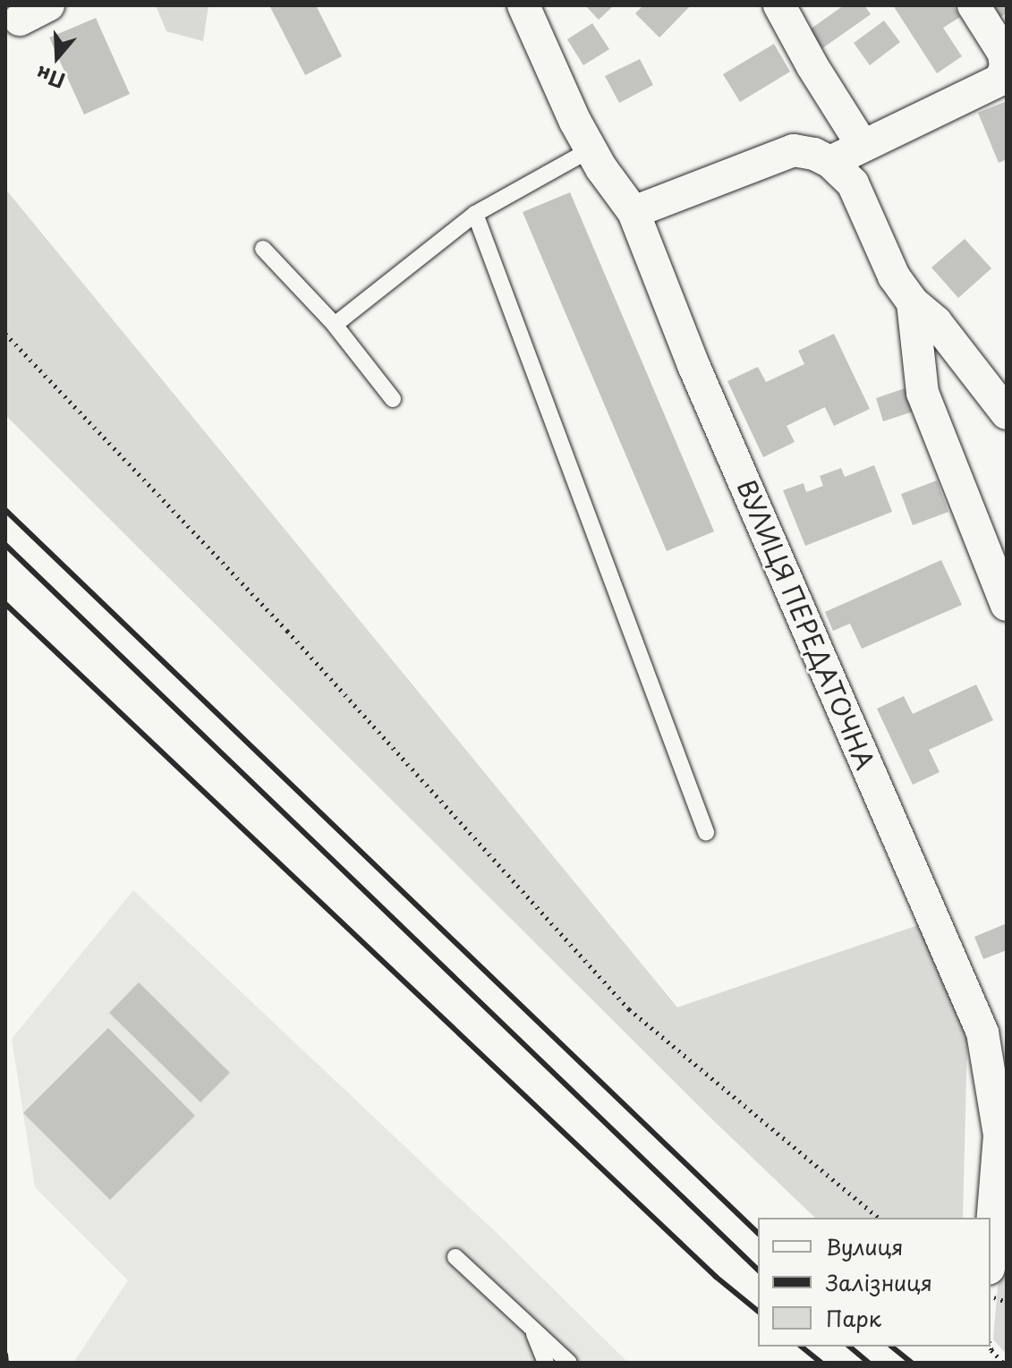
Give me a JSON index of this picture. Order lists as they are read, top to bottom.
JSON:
{
  "streets": {
    "street": ["ВУЛИЦЯ ПЕРЕДАТОЧНА"]
  },
  "legend": ["Вулиця", "Залізниця", "Парк"],
  "north": "bottom"
}
